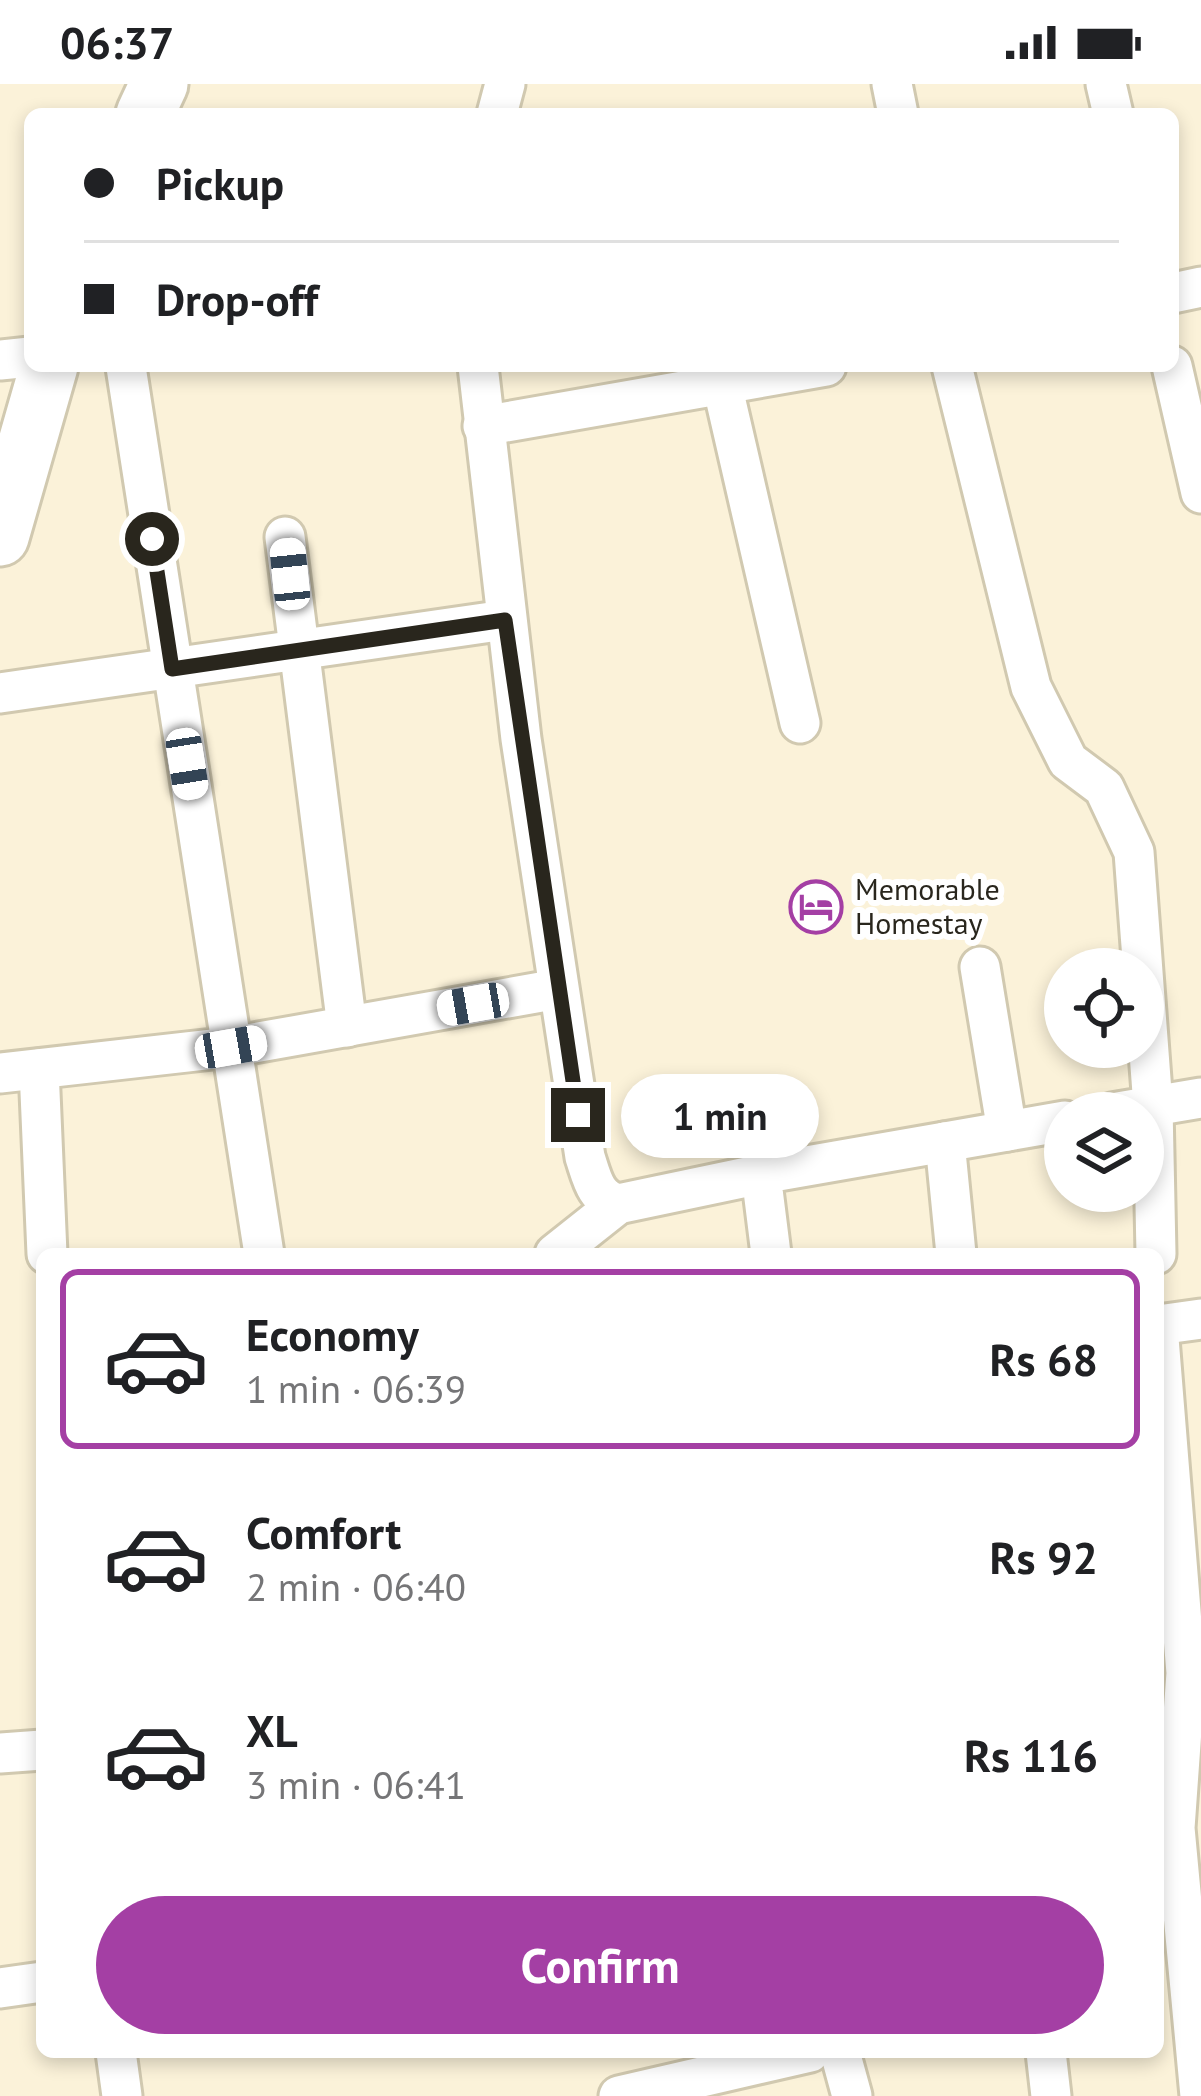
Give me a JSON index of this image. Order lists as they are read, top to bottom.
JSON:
{
  "places": {
    "hotel": ["Memorable Homestay"]
  },
  "page": {
    "status": "06:37",
    "banner": ["Pickup", "Drop-off"],
    "bubble": "1 min",
    "list": [
      {
        "name": "Economy",
        "note": "1 min · 06:39",
        "value": "Rs 68"
      },
      {
        "name": "Comfort",
        "note": "2 min · 06:40",
        "value": "Rs 92"
      },
      {
        "name": "XL",
        "note": "3 min · 06:41",
        "value": "Rs 116"
      }
    ],
    "buttons": "Confirm"
  }
}
